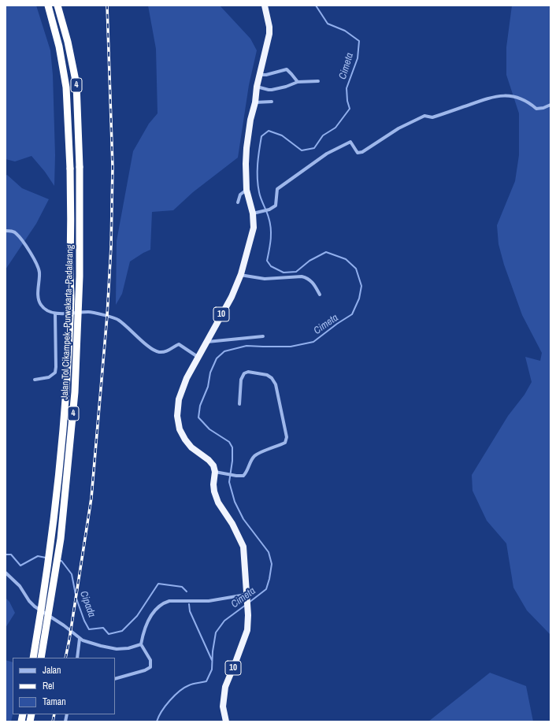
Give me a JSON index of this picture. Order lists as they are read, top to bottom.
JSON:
{
  "streets": {
    "highway": ["4", "10", "Jalan Tol Cikampek–Purwakarta–Padalarang"]
  },
  "water": ["Cimeta", "Cipada"],
  "legend": ["Jalan", "Rel", "Taman"]
}
